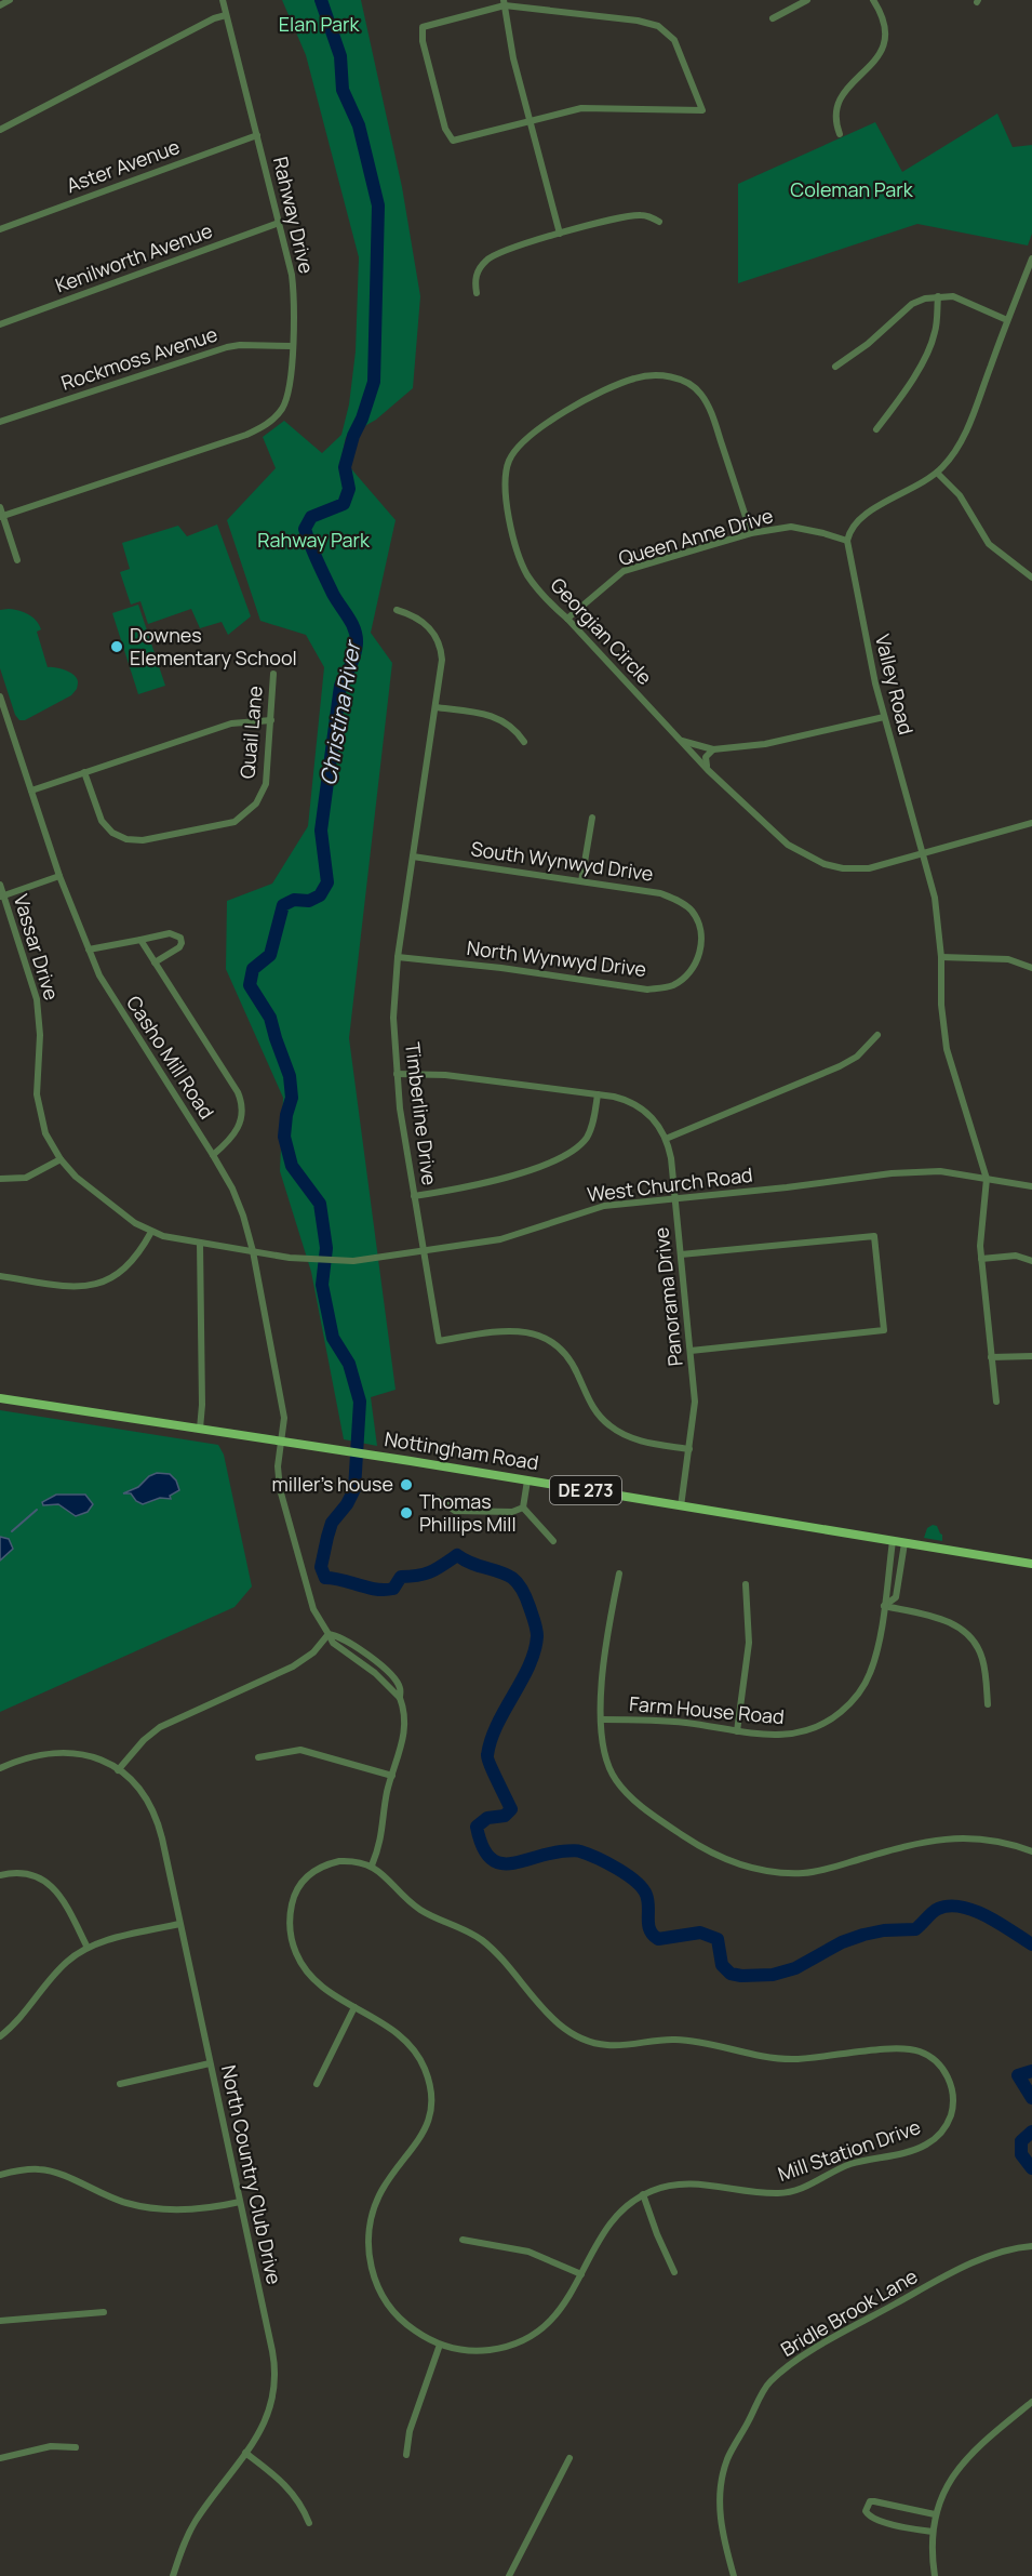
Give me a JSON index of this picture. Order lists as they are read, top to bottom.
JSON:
{
  "streets": {
    "main road": ["Nottingham Road", "DE 273"],
    "street": [
      "Aster Avenue",
      "Rahway Drive",
      "Kenilworth Avenue",
      "Rockmoss Avenue",
      "Queen Anne Drive",
      "Georgian Circle",
      "Valley Road",
      "Quail Lane",
      "South Wynwyd Drive",
      "Vassar Drive",
      "North Wynwyd Drive",
      "Casho Mill Road",
      "Timberline Drive",
      "West Church Road",
      "Panorama Drive",
      "Farm House Road",
      "Mill Station Drive",
      "North Country Club Drive",
      "Bridle Brook Lane"
    ]
  },
  "crossings": [
    ["Aster Avenue", "Rahway Drive"],
    ["Rahway Drive", "Kenilworth Avenue"],
    ["Rahway Drive", "Rockmoss Avenue"],
    ["Queen Anne Drive", "Georgian Circle"],
    ["Queen Anne Drive", "Valley Road"],
    ["Georgian Circle", "Valley Road"],
    ["Valley Road", "West Church Road"],
    ["South Wynwyd Drive", "North Wynwyd Drive"],
    ["South Wynwyd Drive", "Timberline Drive"],
    ["Vassar Drive", "West Church Road"],
    ["North Wynwyd Drive", "Timberline Drive"],
    ["Casho Mill Road", "West Church Road"],
    ["Casho Mill Road", "Nottingham Road"],
    ["Timberline Drive", "West Church Road"],
    ["Timberline Drive", "Panorama Drive"],
    ["West Church Road", "Panorama Drive"],
    ["Panorama Drive", "Nottingham Road"],
    ["Nottingham Road", "Farm House Road"]
  ],
  "water": ["Christina River"],
  "parks": ["Elan Park", "Coleman Park", "Rahway Park"],
  "places": ["Downes Elementary School", "miller's house", "Thomas Phillips Mill"]
}
